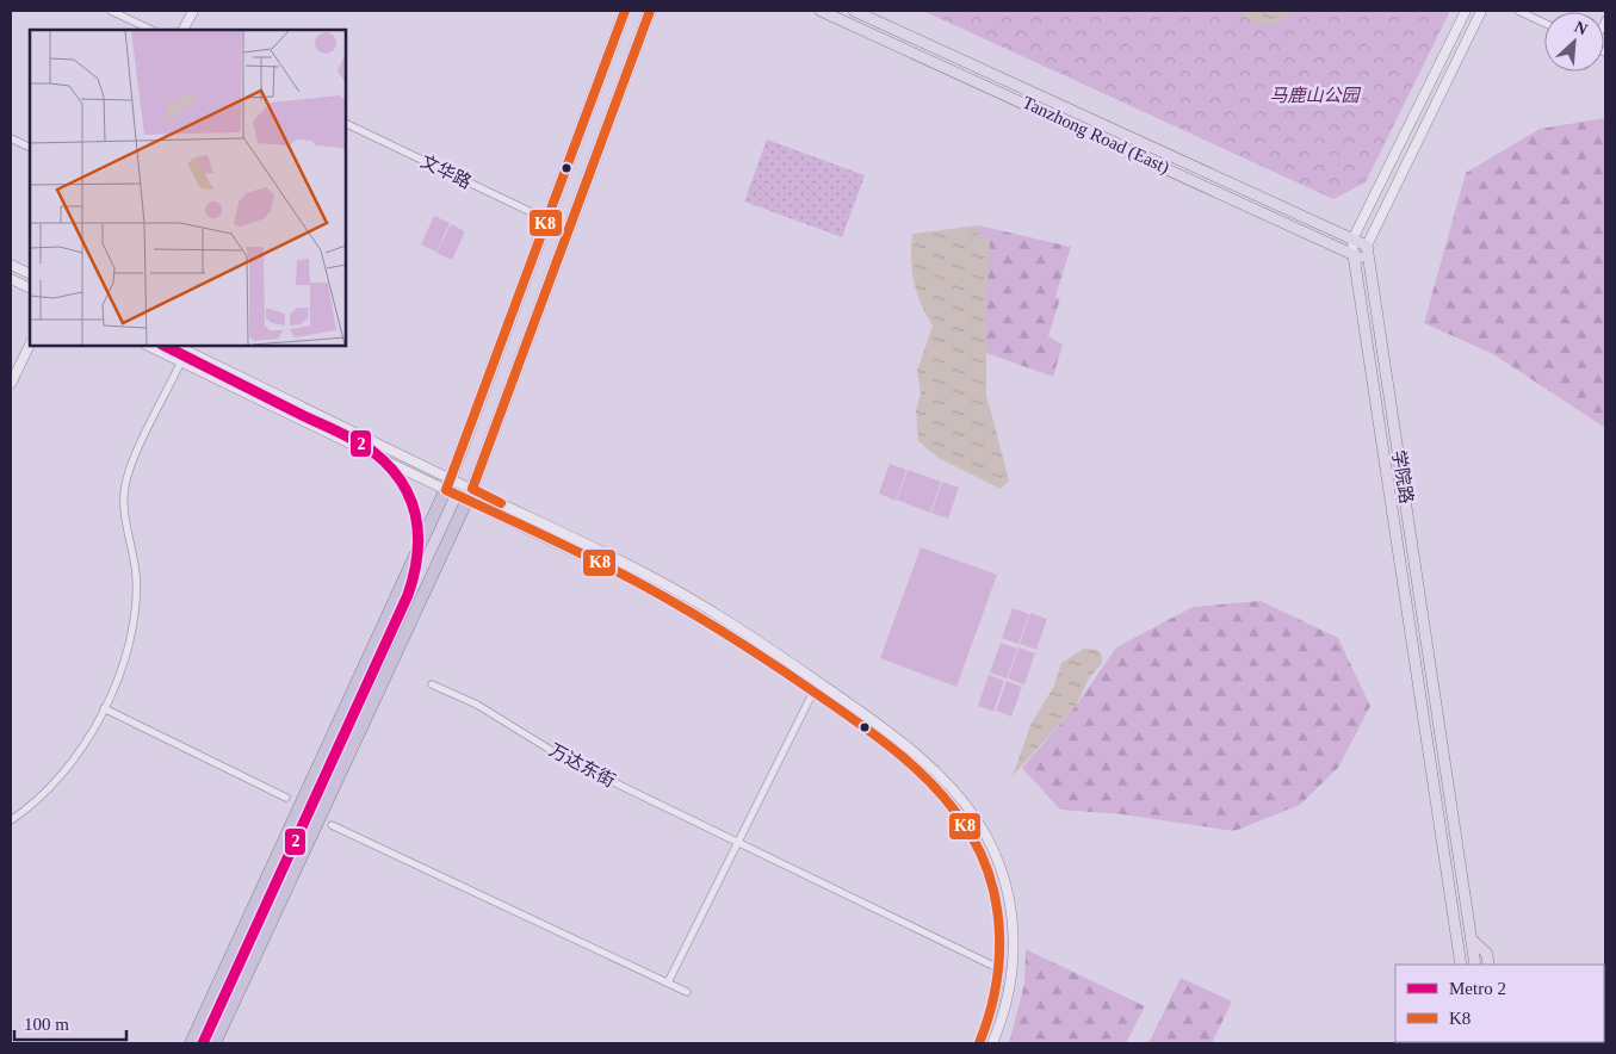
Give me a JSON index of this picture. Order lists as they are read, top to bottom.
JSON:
{
  "streets": {
    "main road": ["Tanzhong Road (East)", "学院路"],
    "street": ["文华路", "万达东街"]
  },
  "crossings": [
    ["Tanzhong Road (East)", "学院路"]
  ],
  "parks": ["马鹿山公园"],
  "lines": ["transit line K8", "metro line 2"],
  "legend": ["Metro 2", "K8"],
  "scale_bar": "100 m",
  "north": "top right"
}
